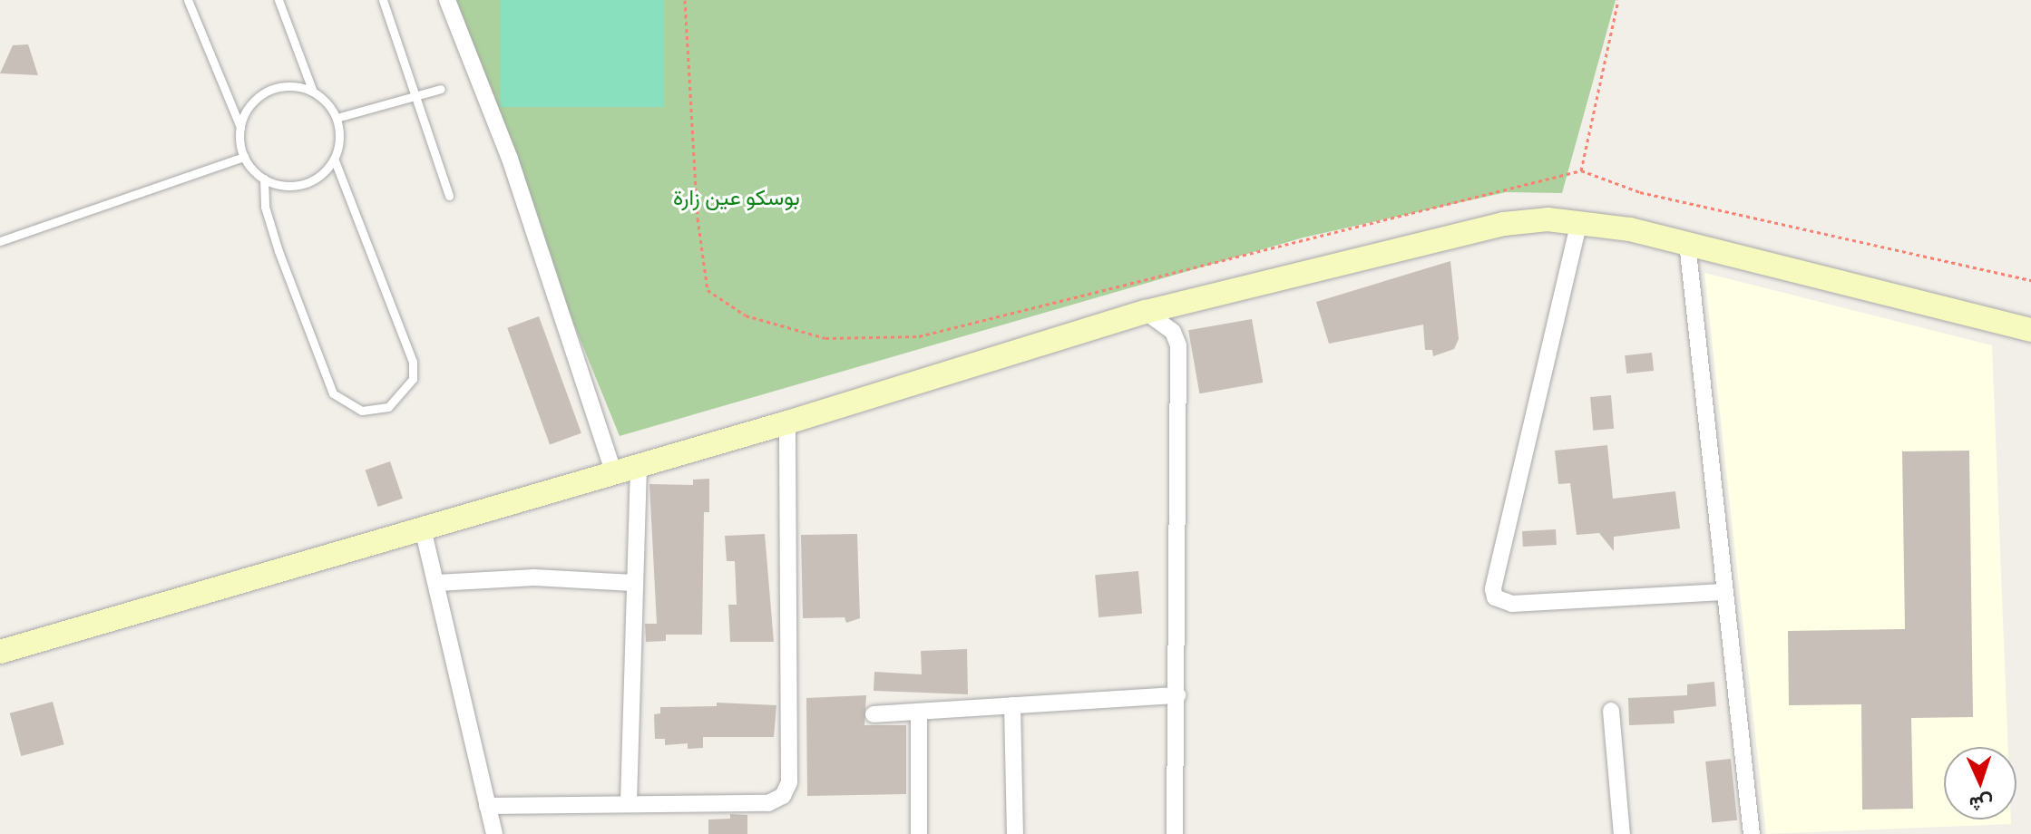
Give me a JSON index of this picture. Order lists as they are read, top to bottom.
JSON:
{
  "parks": ["بوسكو عين زارة"],
  "north": "bottom"
}
